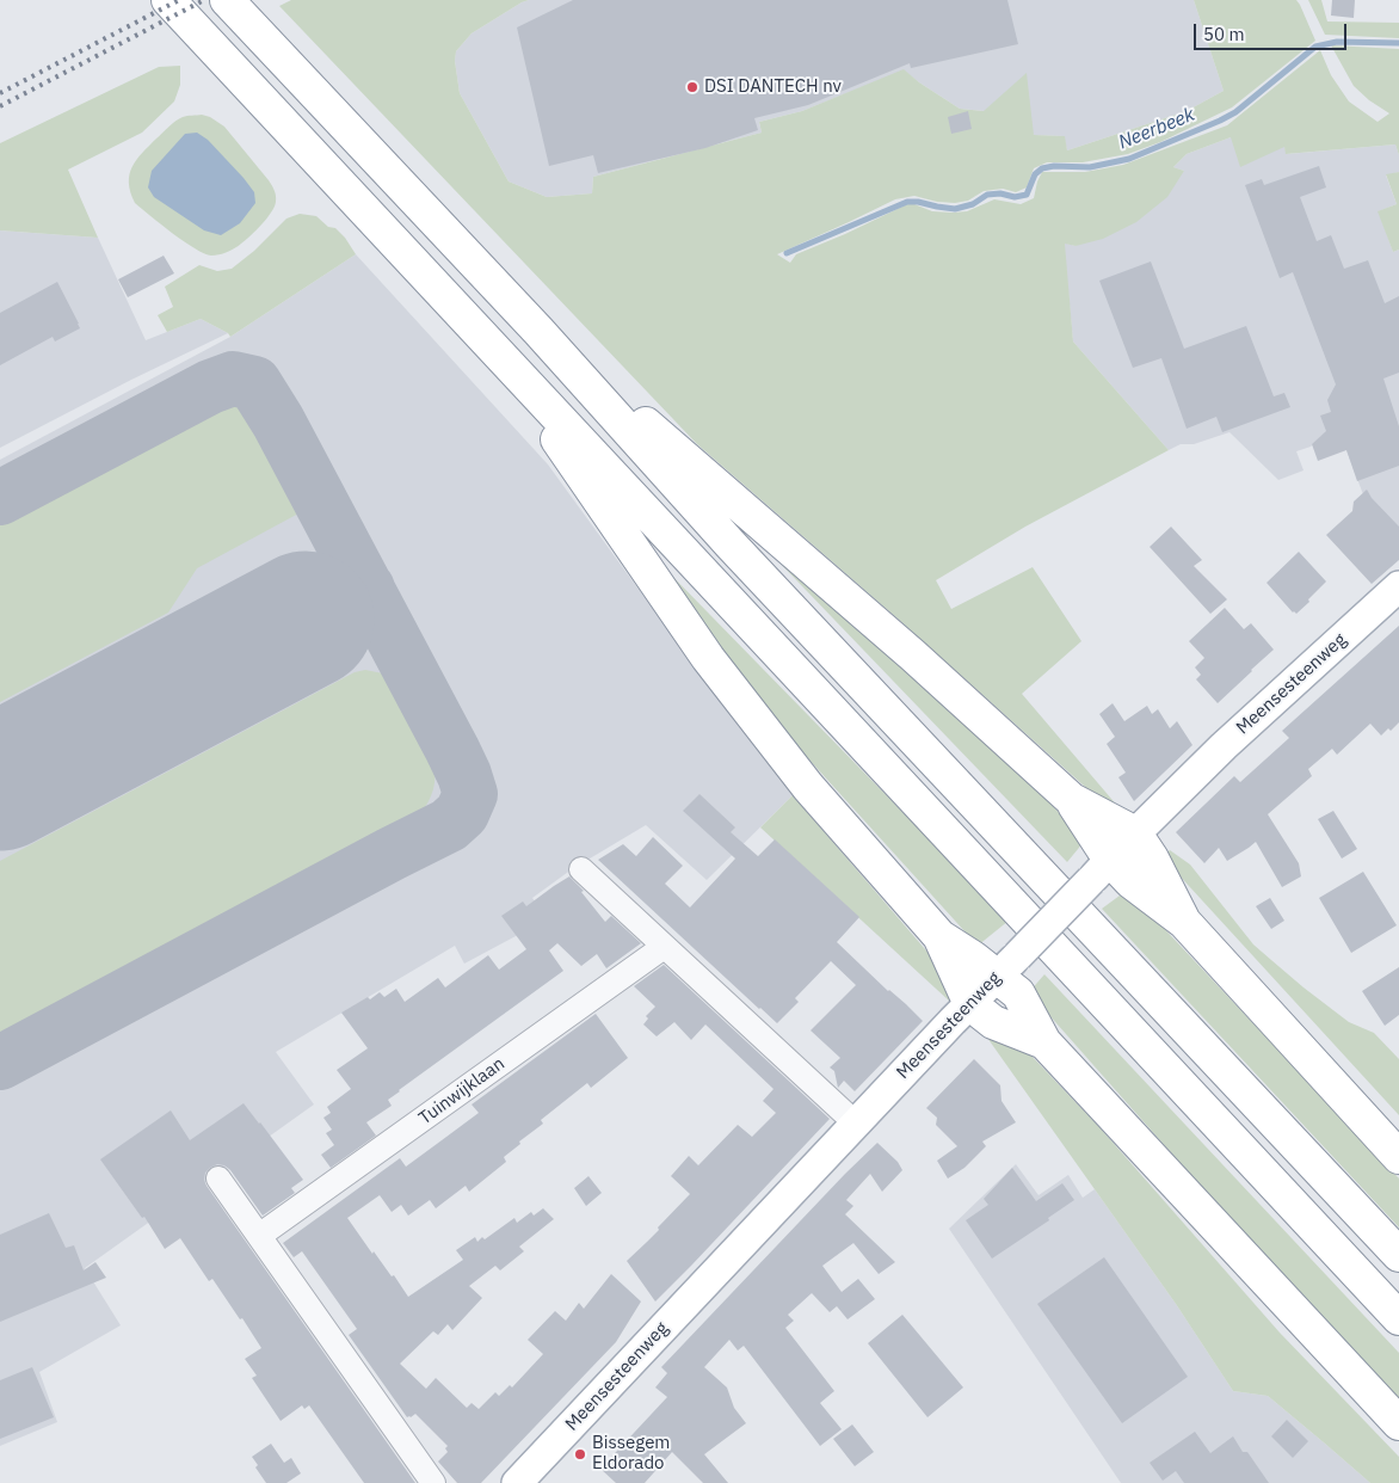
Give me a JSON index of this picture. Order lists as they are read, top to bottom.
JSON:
{
  "streets": {
    "main road": ["Meensesteenweg"],
    "street": ["Tuinwijklaan"]
  },
  "water": ["Neerbeek"],
  "places": ["DSI DANTECH nv", "Bissegem Eldorado"],
  "scale_bar": "50 m"
}
